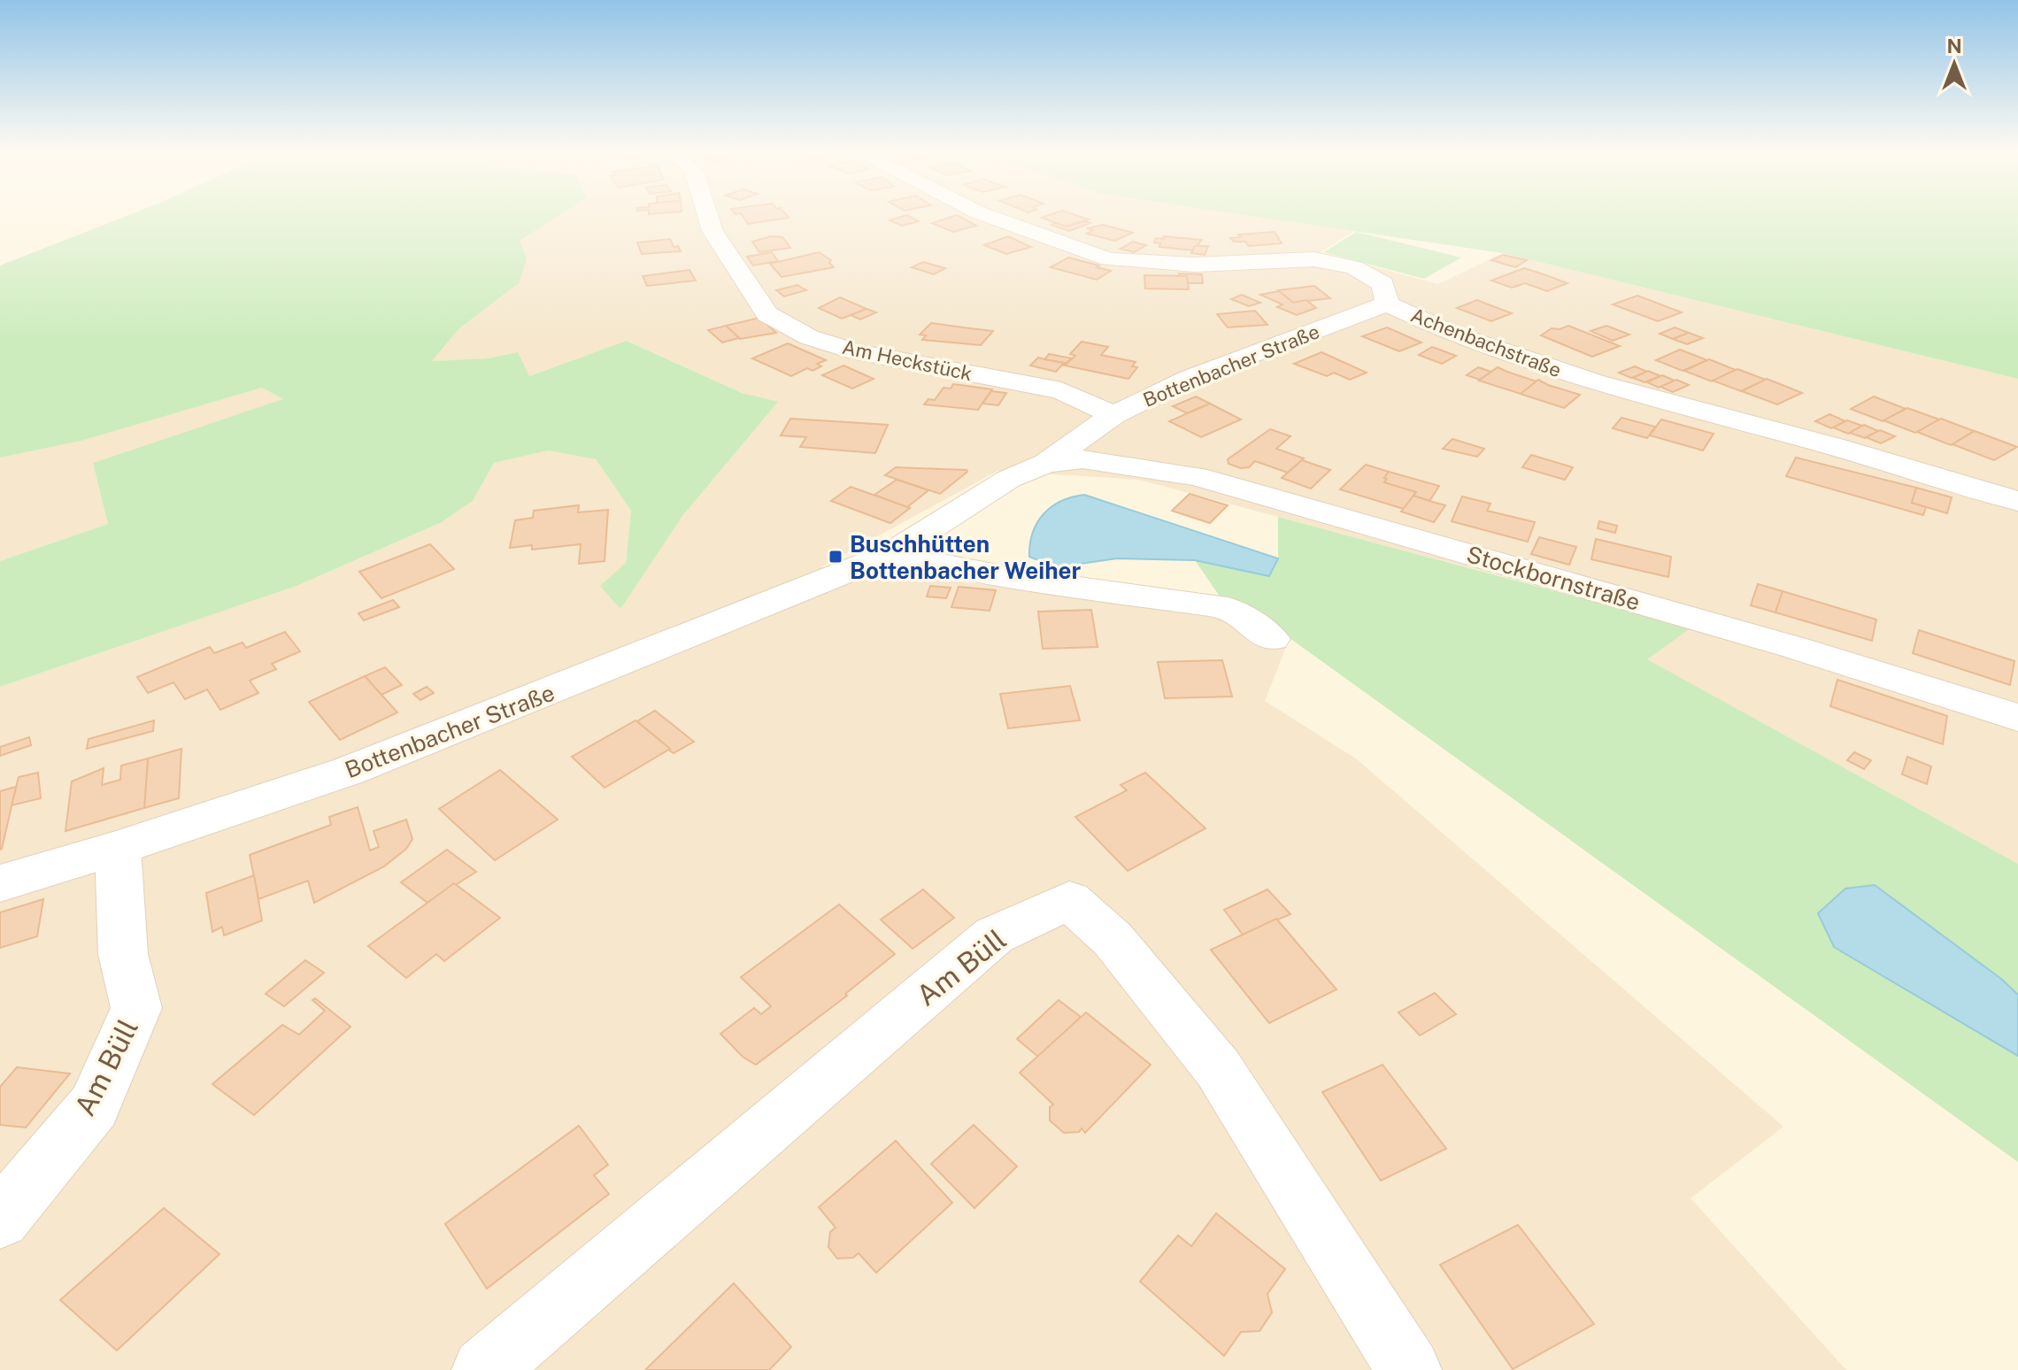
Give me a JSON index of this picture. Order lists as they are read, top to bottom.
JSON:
{
  "streets": {
    "street": [
      "Achenbachstraße",
      "Am Heckstück",
      "Bottenbacher Straße",
      "Stockbornstraße",
      "Am Büll"
    ]
  },
  "crossings": [
    ["Achenbachstraße", "Bottenbacher Straße"],
    ["Am Heckstück", "Bottenbacher Straße"],
    ["Bottenbacher Straße", "Stockbornstraße"],
    ["Bottenbacher Straße", "Am Büll"]
  ],
  "places": {
    "transit": ["Buschhütten Bottenbacher Weiher"]
  },
  "north": "top"
}
